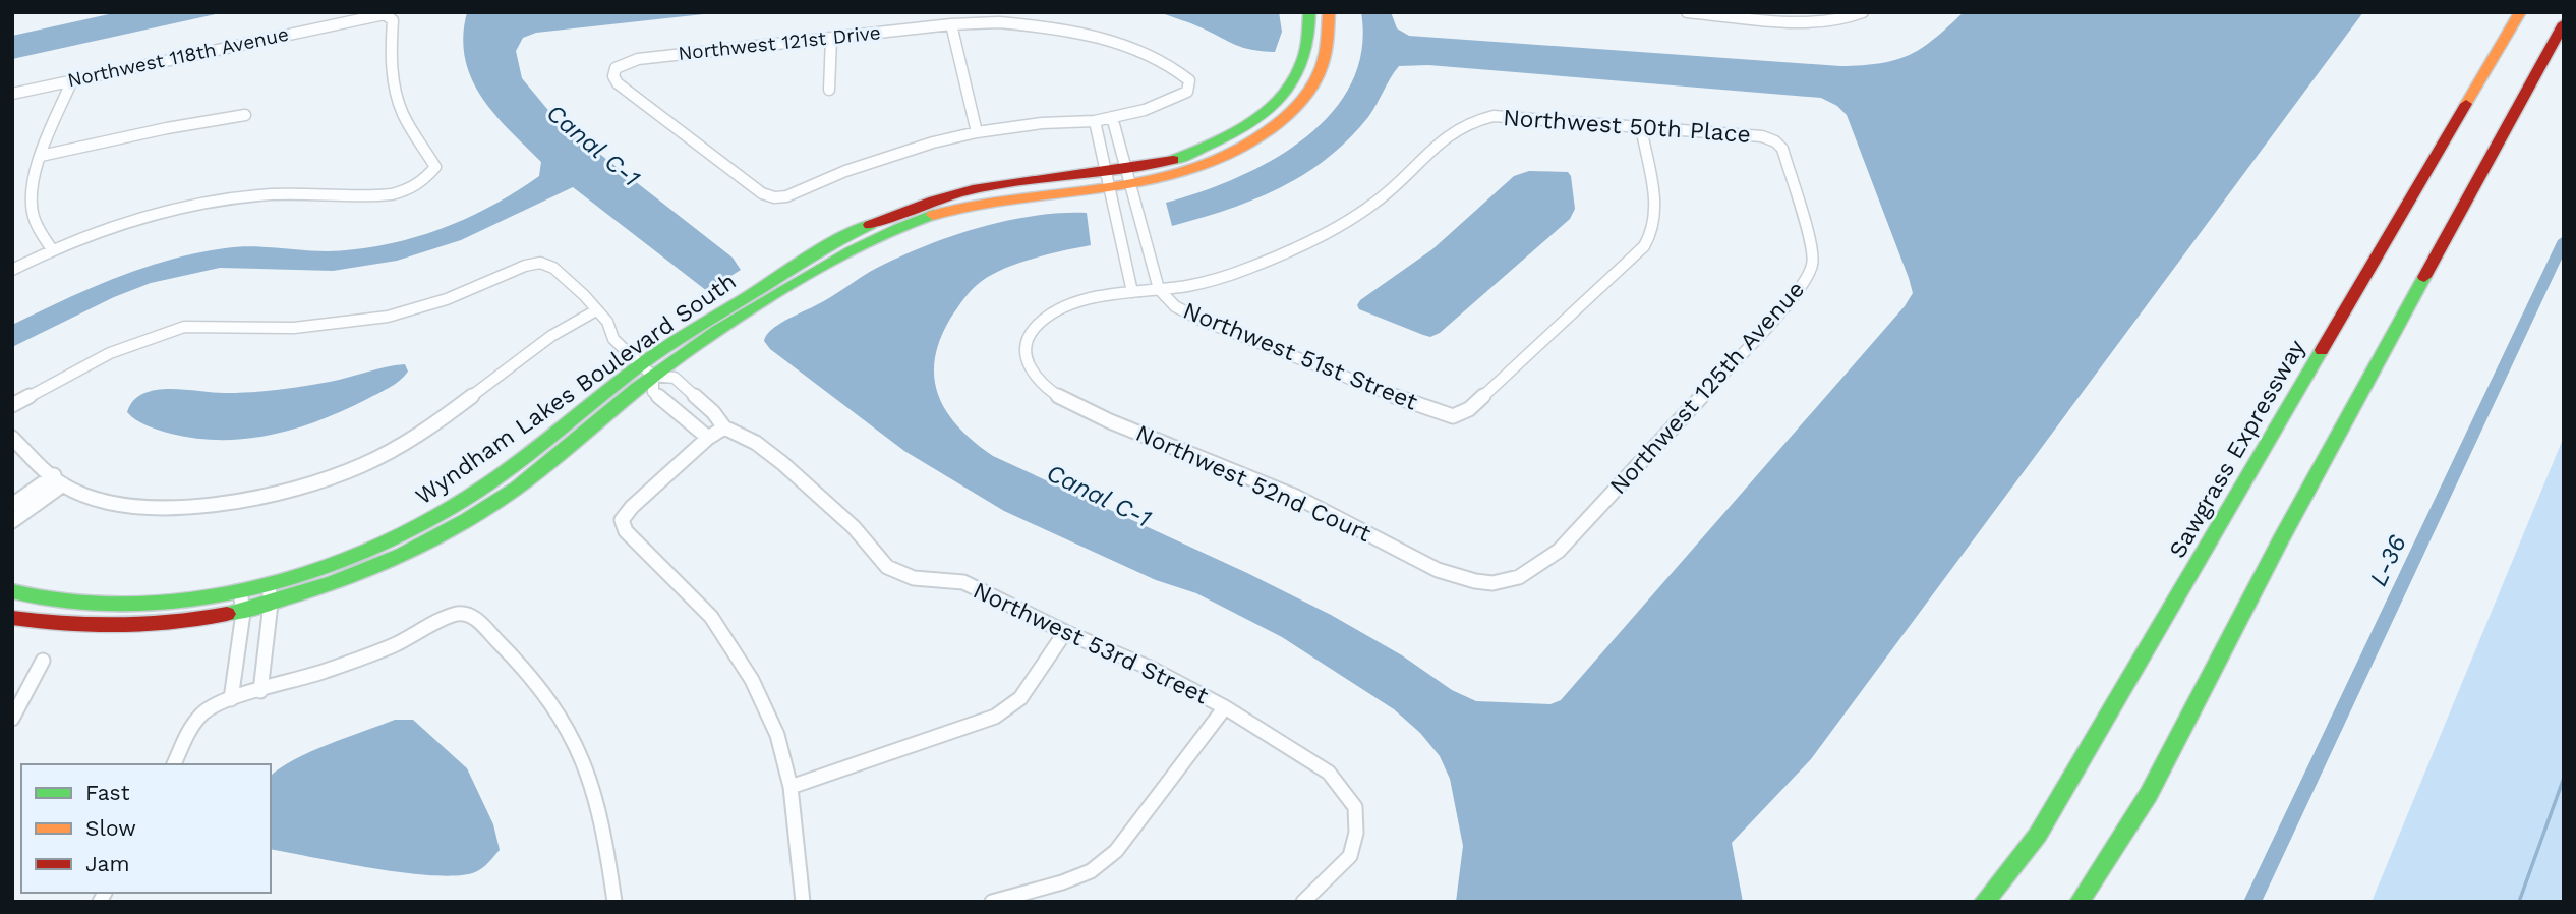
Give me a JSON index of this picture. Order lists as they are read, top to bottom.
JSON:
{
  "streets": {
    "main road": ["Wyndham Lakes Boulevard South", "Sawgrass Expressway"],
    "street": [
      "Northwest 121st Drive",
      "Northwest 118th Avenue",
      "Northwest 50th Place",
      "Northwest 51st Street",
      "Northwest 125th Avenue",
      "Northwest 52nd Court",
      "Northwest 53rd Street"
    ]
  },
  "crossings": [
    ["Northwest 121st Drive", "Northwest 51st Street"],
    ["Northwest 50th Place", "Northwest 51st Street"],
    ["Northwest 50th Place", "Northwest 125th Avenue"],
    ["Northwest 51st Street", "Wyndham Lakes Boulevard South"],
    ["Northwest 125th Avenue", "Northwest 52nd Court"],
    ["Wyndham Lakes Boulevard South", "Northwest 53rd Street"]
  ],
  "water": ["Canal C-1", "L-36"],
  "legend": ["Fast", "Slow", "Jam"]
}
